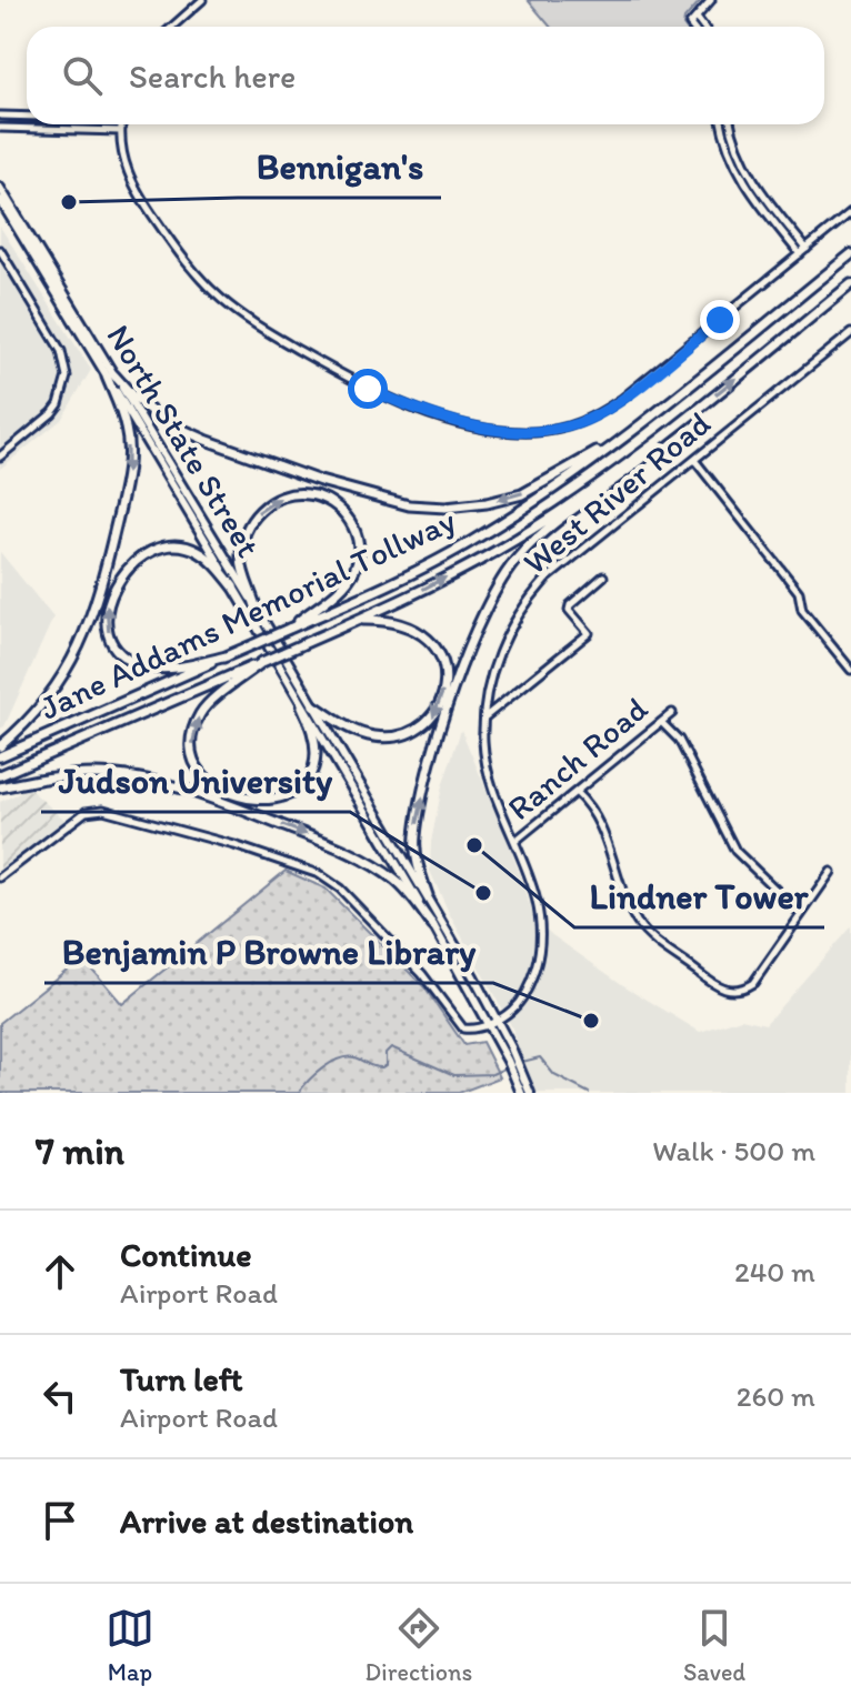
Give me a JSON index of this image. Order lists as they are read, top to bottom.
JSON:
{
  "streets": {
    "highway": ["Jane Addams Memorial Tollway"],
    "main road": ["North State Street"],
    "street": ["West River Road", "Ranch Road"]
  },
  "crossings": [
    ["North State Street", "West River Road"],
    ["West River Road", "Ranch Road"]
  ],
  "places": [
    "Bennigan's",
    "Lindner Tower",
    "Judson University",
    "Benjamin P Browne Library"
  ],
  "page": {
    "search": "Search here",
    "heading": ["7 min", "Walk · 500 m"],
    "list": [
      ["Continue", "Airport Road", "240 m"],
      ["Turn left", "Airport Road", "260 m"],
      "Arrive at destination"
    ],
    "nav": ["Map", "Directions", "Saved"]
  }
}
